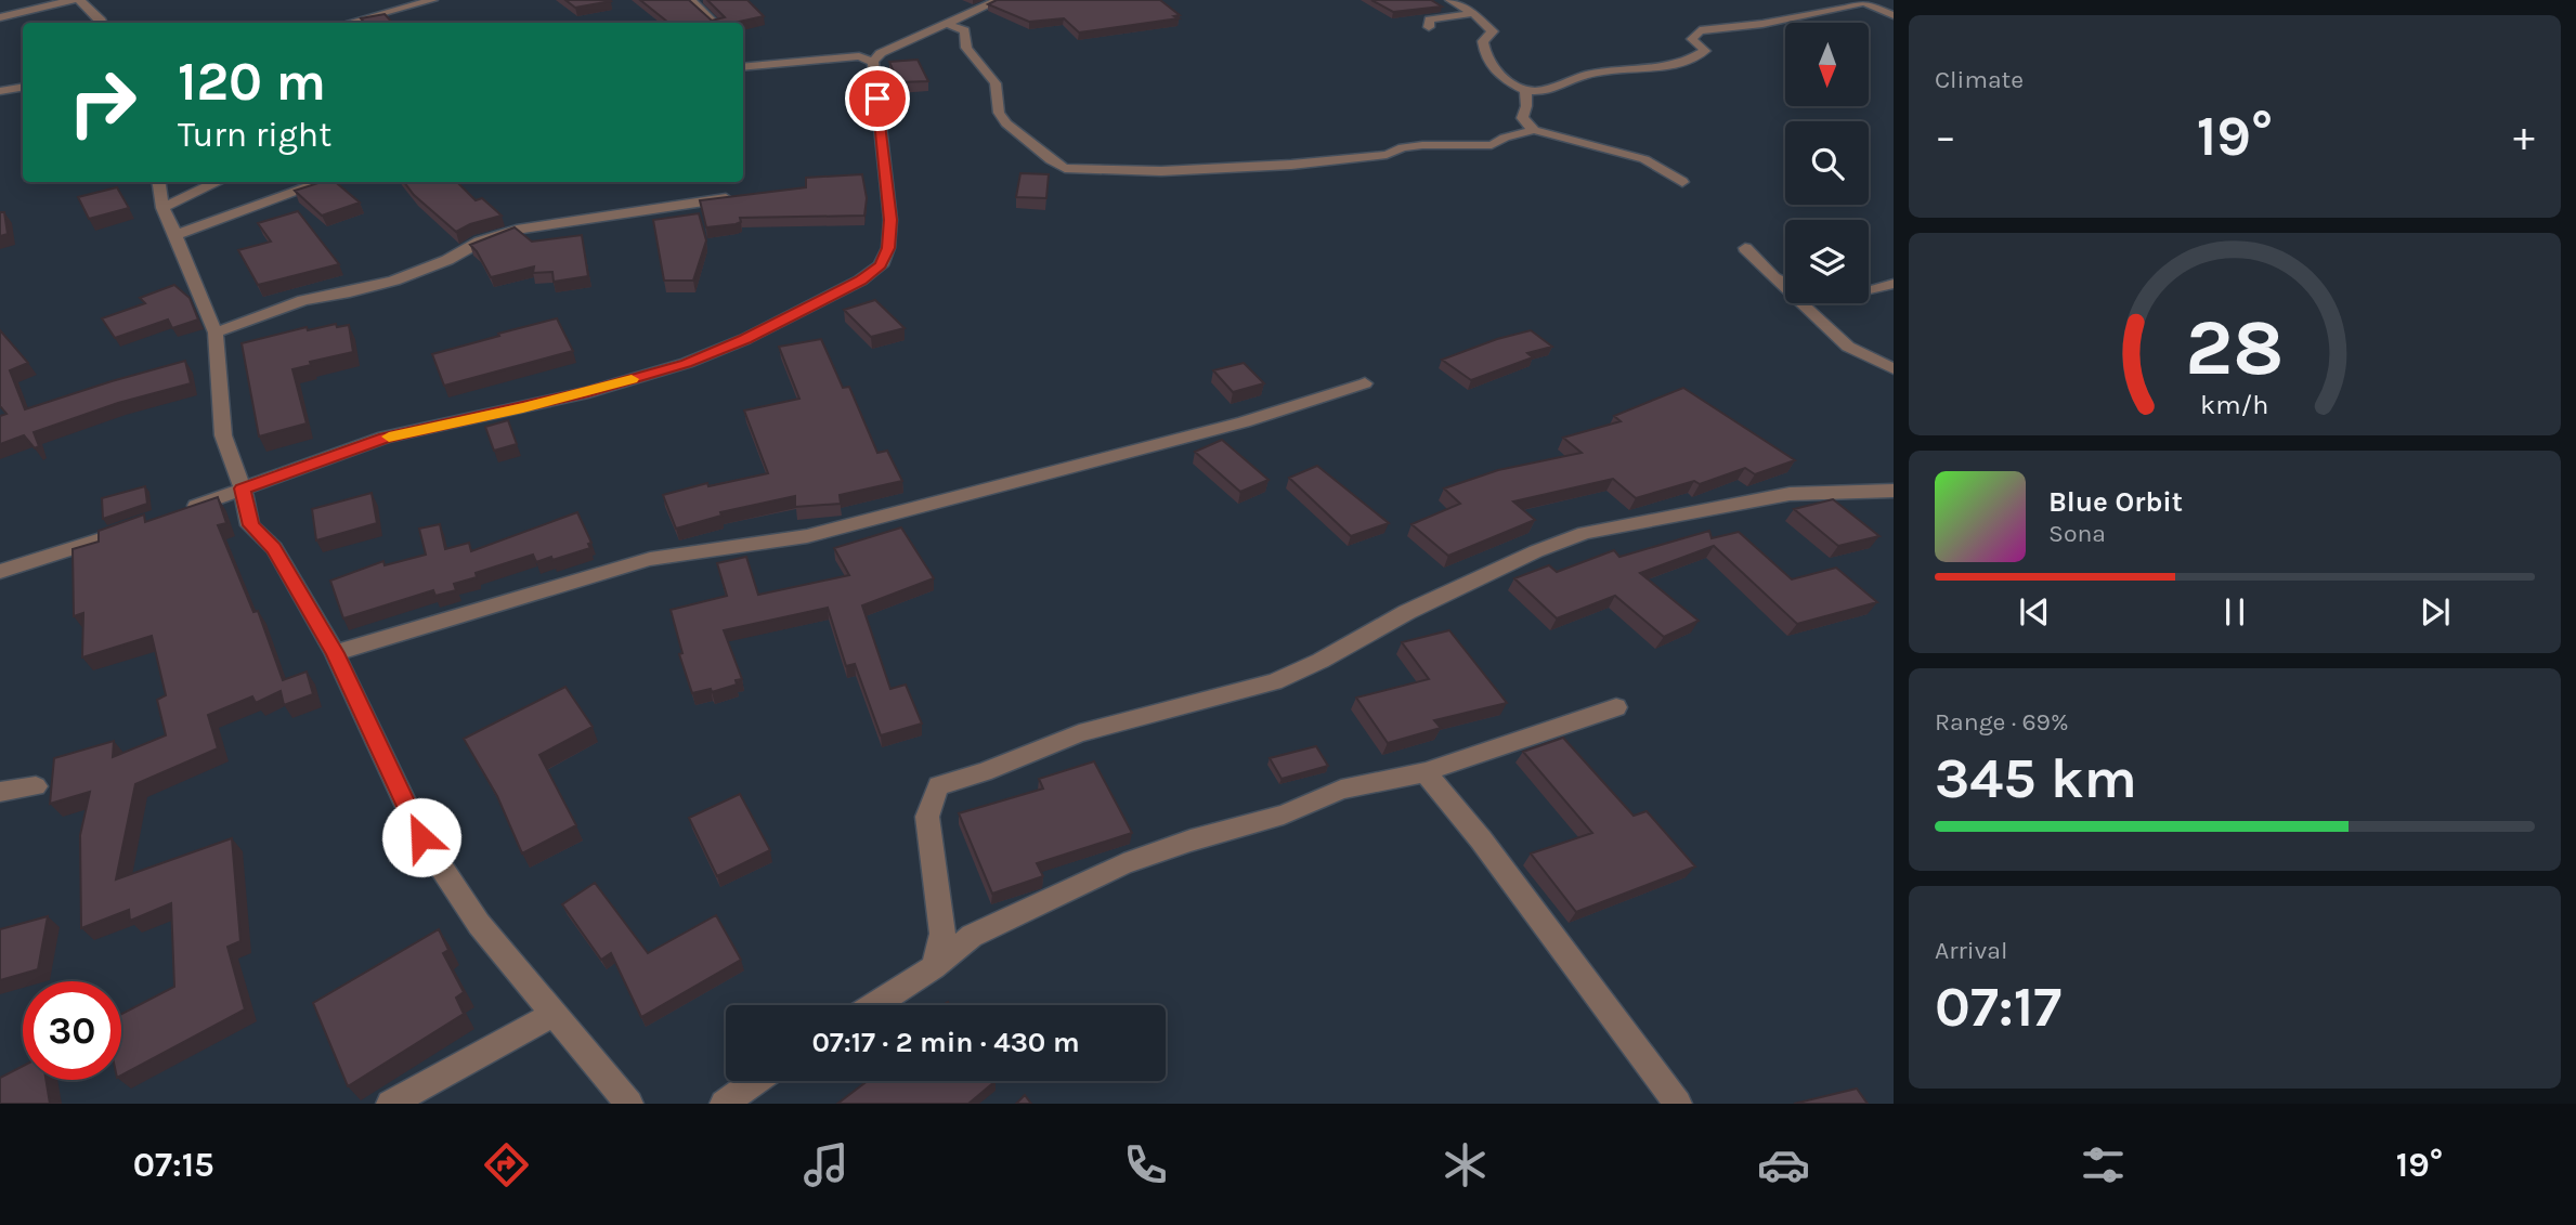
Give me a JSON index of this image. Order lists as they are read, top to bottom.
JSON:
{
  "north": "bottom",
  "page": {
    "tile": [
      "Climate",
      ["Range · 69%", "345 km"],
      ["Arrival", "07:17"]
    ],
    "turn": ["120 m", "Turn right"],
    "heat": ["−", "19°", "+"],
    "song": ["Blue Orbit", "Sona"],
    "limit": "30",
    "trip": "07:17 · 2 min · 430 m",
    "tabs": ["07:15", "19°"],
    "gauge": ["28", "km/h"]
  }
}
